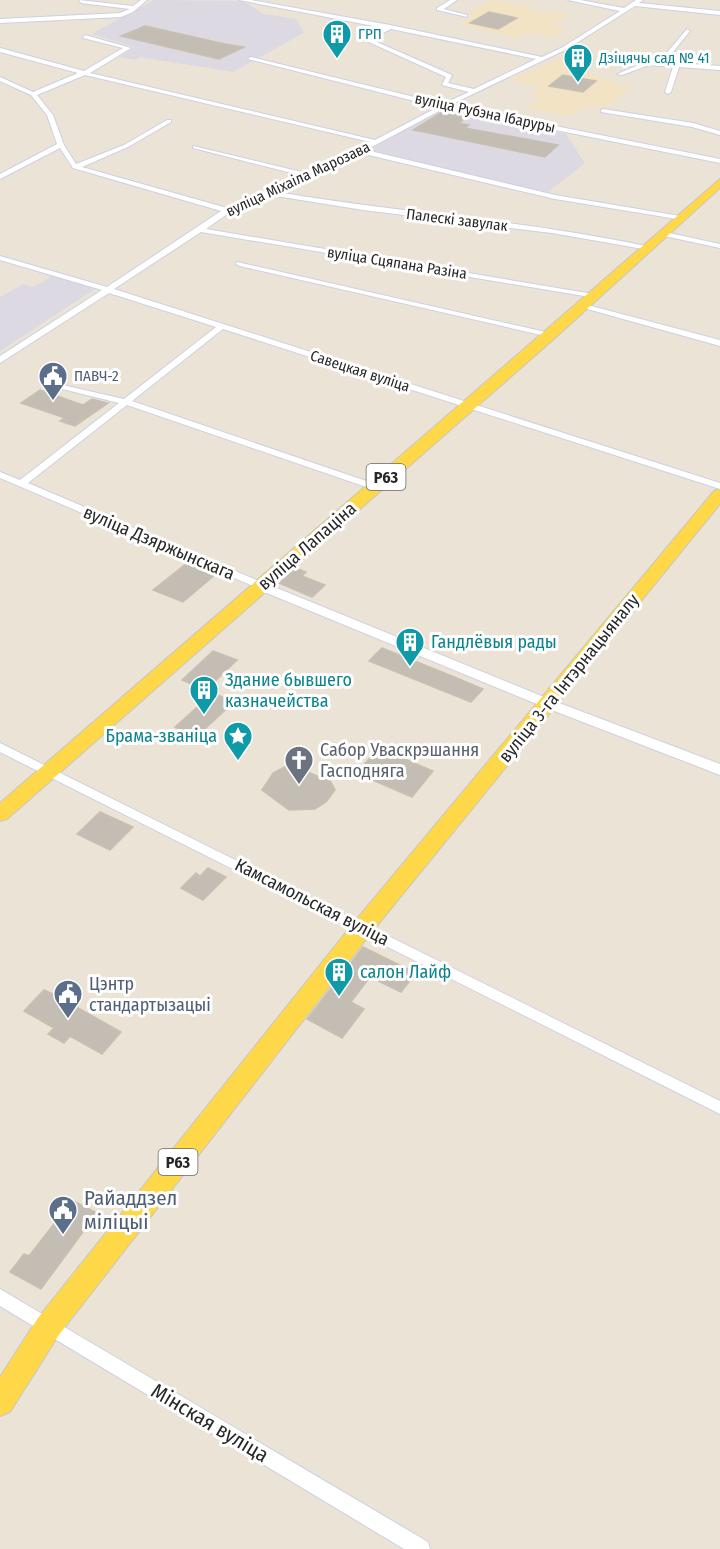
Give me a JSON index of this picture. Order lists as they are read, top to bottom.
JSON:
{
  "streets": {
    "main road": ["Р63", "вуліца Лапаціна", "вуліца 3-га Інтэрнацыяналу"],
    "street": [
      "вуліца Рубэна Ібаруры",
      "вуліца Міхаіла Марозава",
      "Палескі завулак",
      "вуліца Сцяпана Разіна",
      "Савецкая вуліца",
      "вуліца Дзяржынскага",
      "Камсамольская вуліца",
      "Мінская вуліца"
    ]
  },
  "crossings": [
    ["вуліца Рубэна Ібаруры", "вуліца Міхаіла Марозава"],
    ["вуліца Міхаіла Марозава", "Палескі завулак"],
    ["вуліца Міхаіла Марозава", "вуліца Сцяпана Разіна"],
    ["вуліца Міхаіла Марозава", "Савецкая вуліца"],
    ["Палескі завулак", "вуліца Лапаціна"],
    ["вуліца Сцяпана Разіна", "вуліца Лапаціна"],
    ["Савецкая вуліца", "вуліца Лапаціна"],
    ["вуліца Дзяржынскага", "вуліца Лапаціна"],
    ["вуліца Дзяржынскага", "вуліца 3-га Інтэрнацыяналу"],
    ["вуліца Лапаціна", "Камсамольская вуліца"],
    ["вуліца 3-га Інтэрнацыяналу", "Камсамольская вуліца"],
    ["вуліца 3-га Інтэрнацыяналу", "Мінская вуліца"]
  ],
  "places": {
    "building": [
      "ГРП",
      "Дзіцячы сад № 41",
      "Гандлёвыя рады",
      "Здание бывшего казначейства",
      "салон Лайф"
    ],
    "public building": ["ПАВЧ-2", "Цэнтр стандартызацыі", "Райаддзел міліцыі"],
    "place": ["Брама-званіца"],
    "church": ["Сабор Уваскрэшання Гасподняга"]
  }
}
